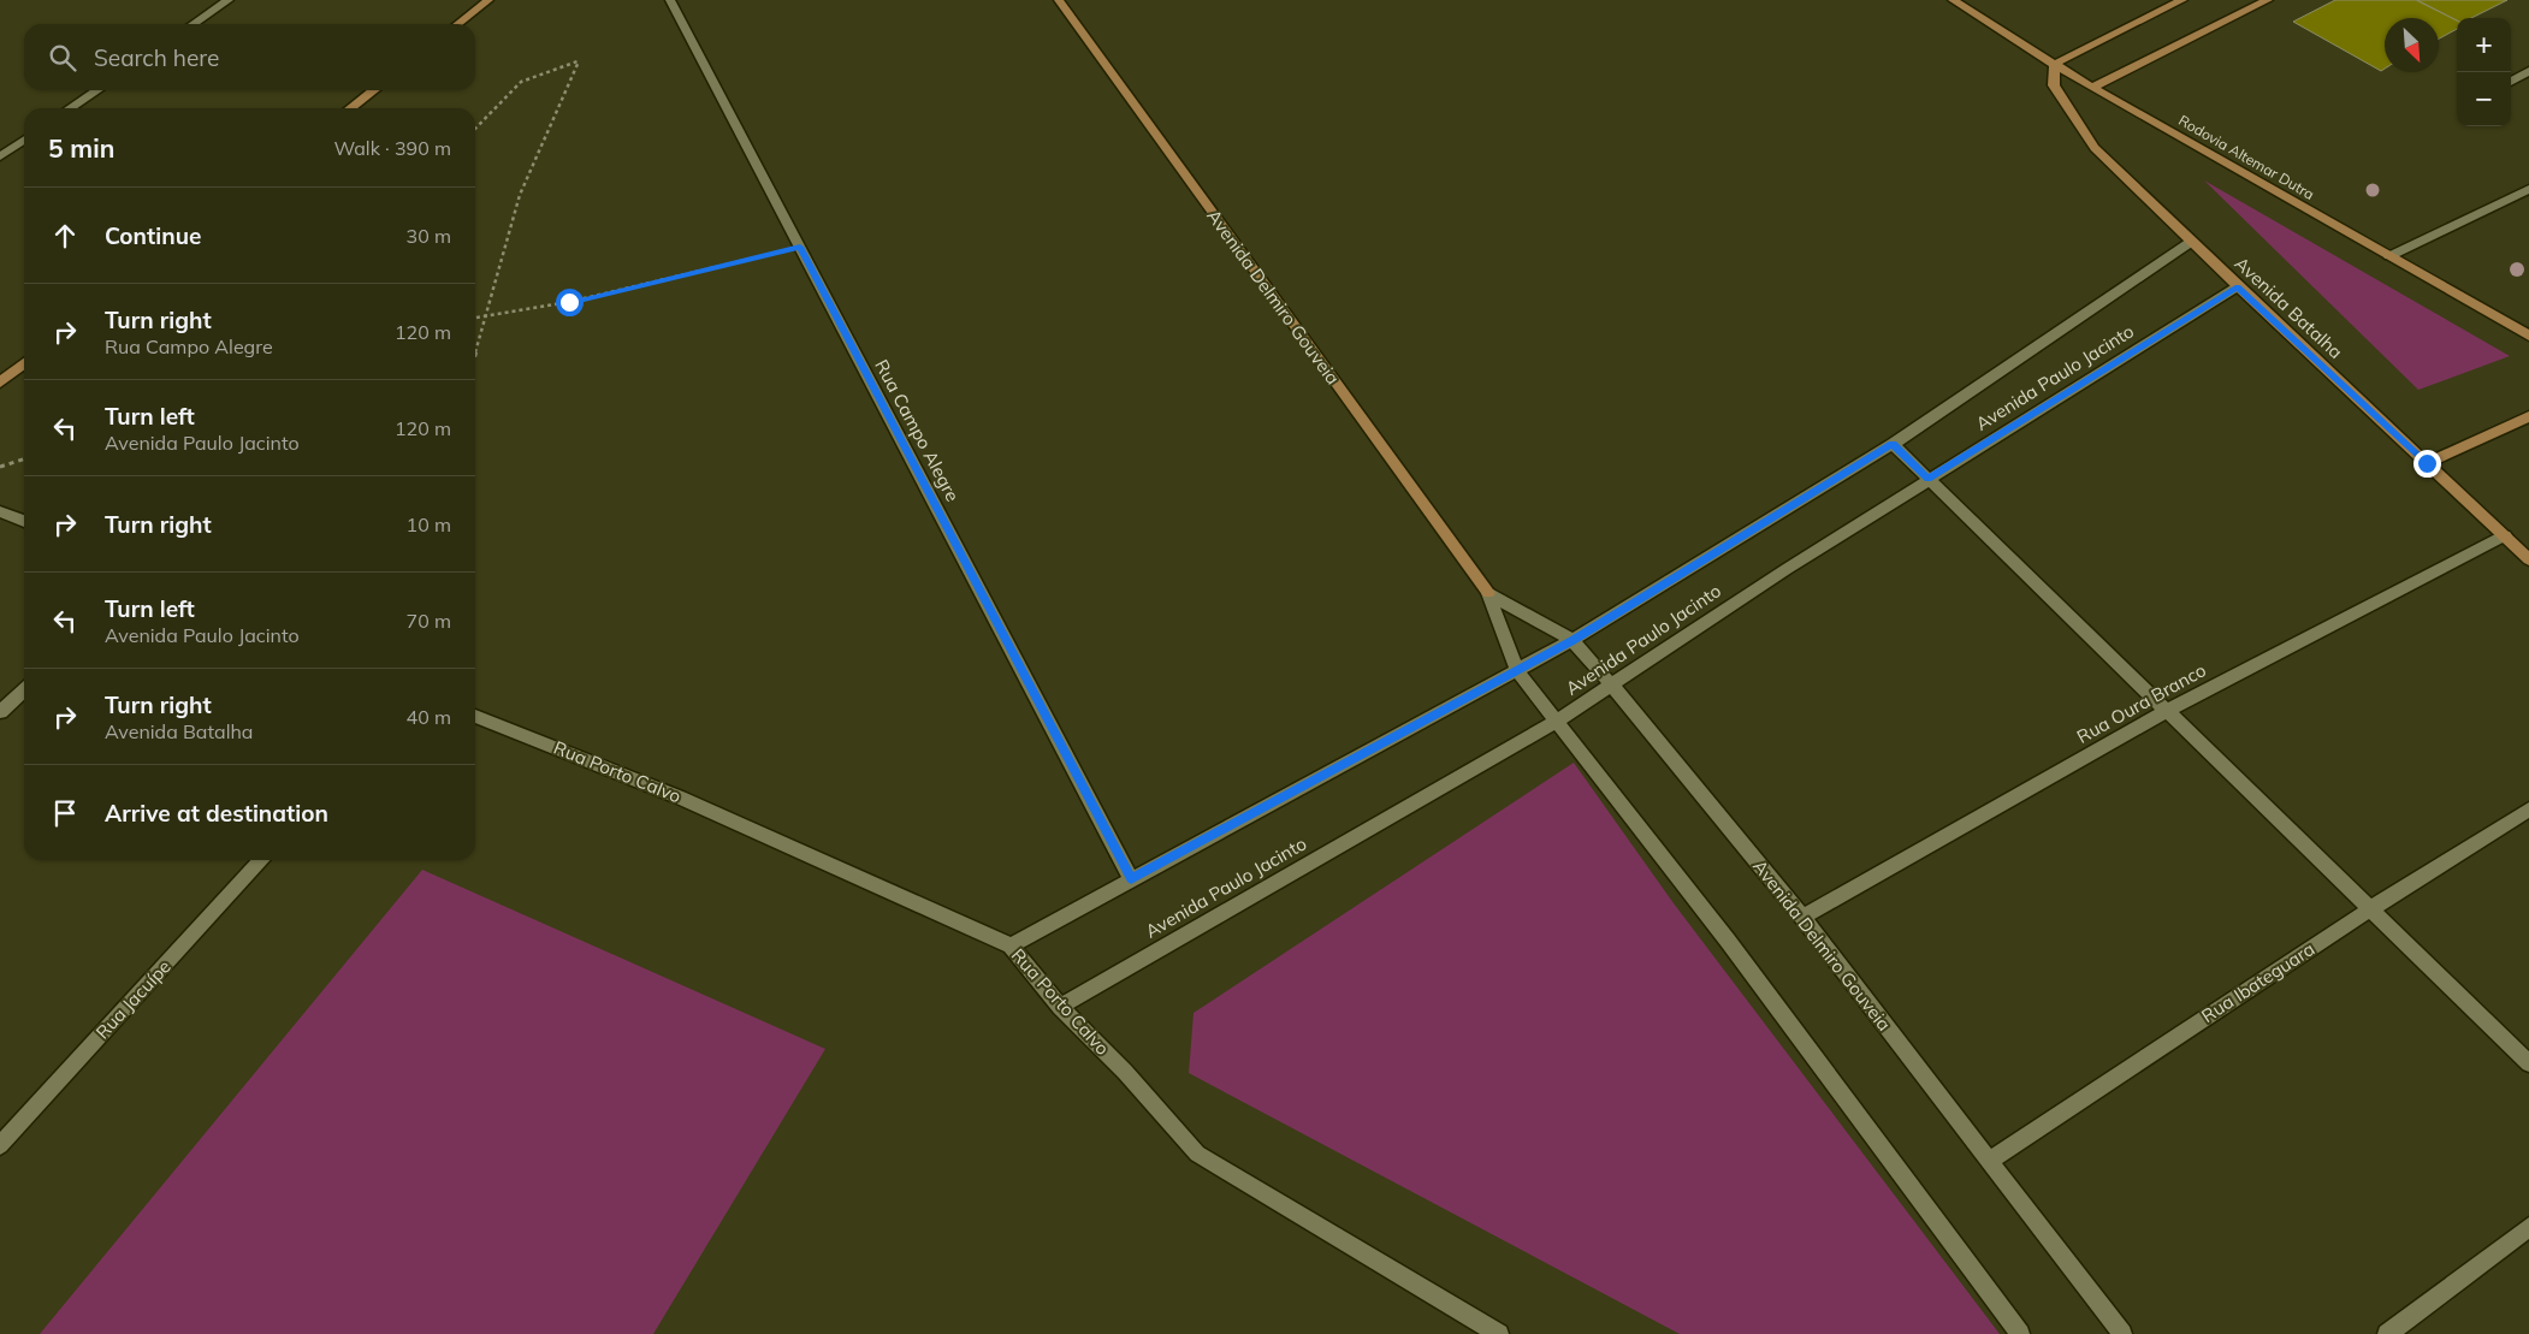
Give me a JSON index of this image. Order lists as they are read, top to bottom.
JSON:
{
  "streets": {
    "street": [
      "Rodovia Altemar Dutra",
      "Avenida Delmiro Gouveia",
      "Avenida Batalha",
      "Avenida Paulo Jacinto",
      "Rua Campo Alegre",
      "Rua Oura Branco",
      "Rua Porto Calvo",
      "Rua Ibateguara",
      "Rua Jacuípe"
    ]
  },
  "crossings": [
    ["Rodovia Altemar Dutra", "Avenida Batalha"],
    ["Avenida Delmiro Gouveia", "Avenida Paulo Jacinto"],
    ["Avenida Delmiro Gouveia", "Rua Oura Branco"],
    ["Avenida Delmiro Gouveia", "Rua Ibateguara"],
    ["Avenida Batalha", "Avenida Paulo Jacinto"],
    ["Avenida Batalha", "Rua Oura Branco"],
    ["Avenida Paulo Jacinto", "Rua Campo Alegre"],
    ["Avenida Paulo Jacinto", "Rua Porto Calvo"]
  ],
  "north": "bottom right",
  "page": {
    "map_buttons": ["+", "−"],
    "search": "Search here",
    "heading": ["5 min", "Walk · 390 m"],
    "list": [
      ["Continue", "30 m"],
      ["Turn right", "Rua Campo Alegre", "120 m"],
      ["Turn left", "Avenida Paulo Jacinto", "120 m"],
      ["Turn right", "10 m"],
      ["Turn left", "Avenida Paulo Jacinto", "70 m"],
      ["Turn right", "Avenida Batalha", "40 m"],
      "Arrive at destination"
    ]
  }
}
